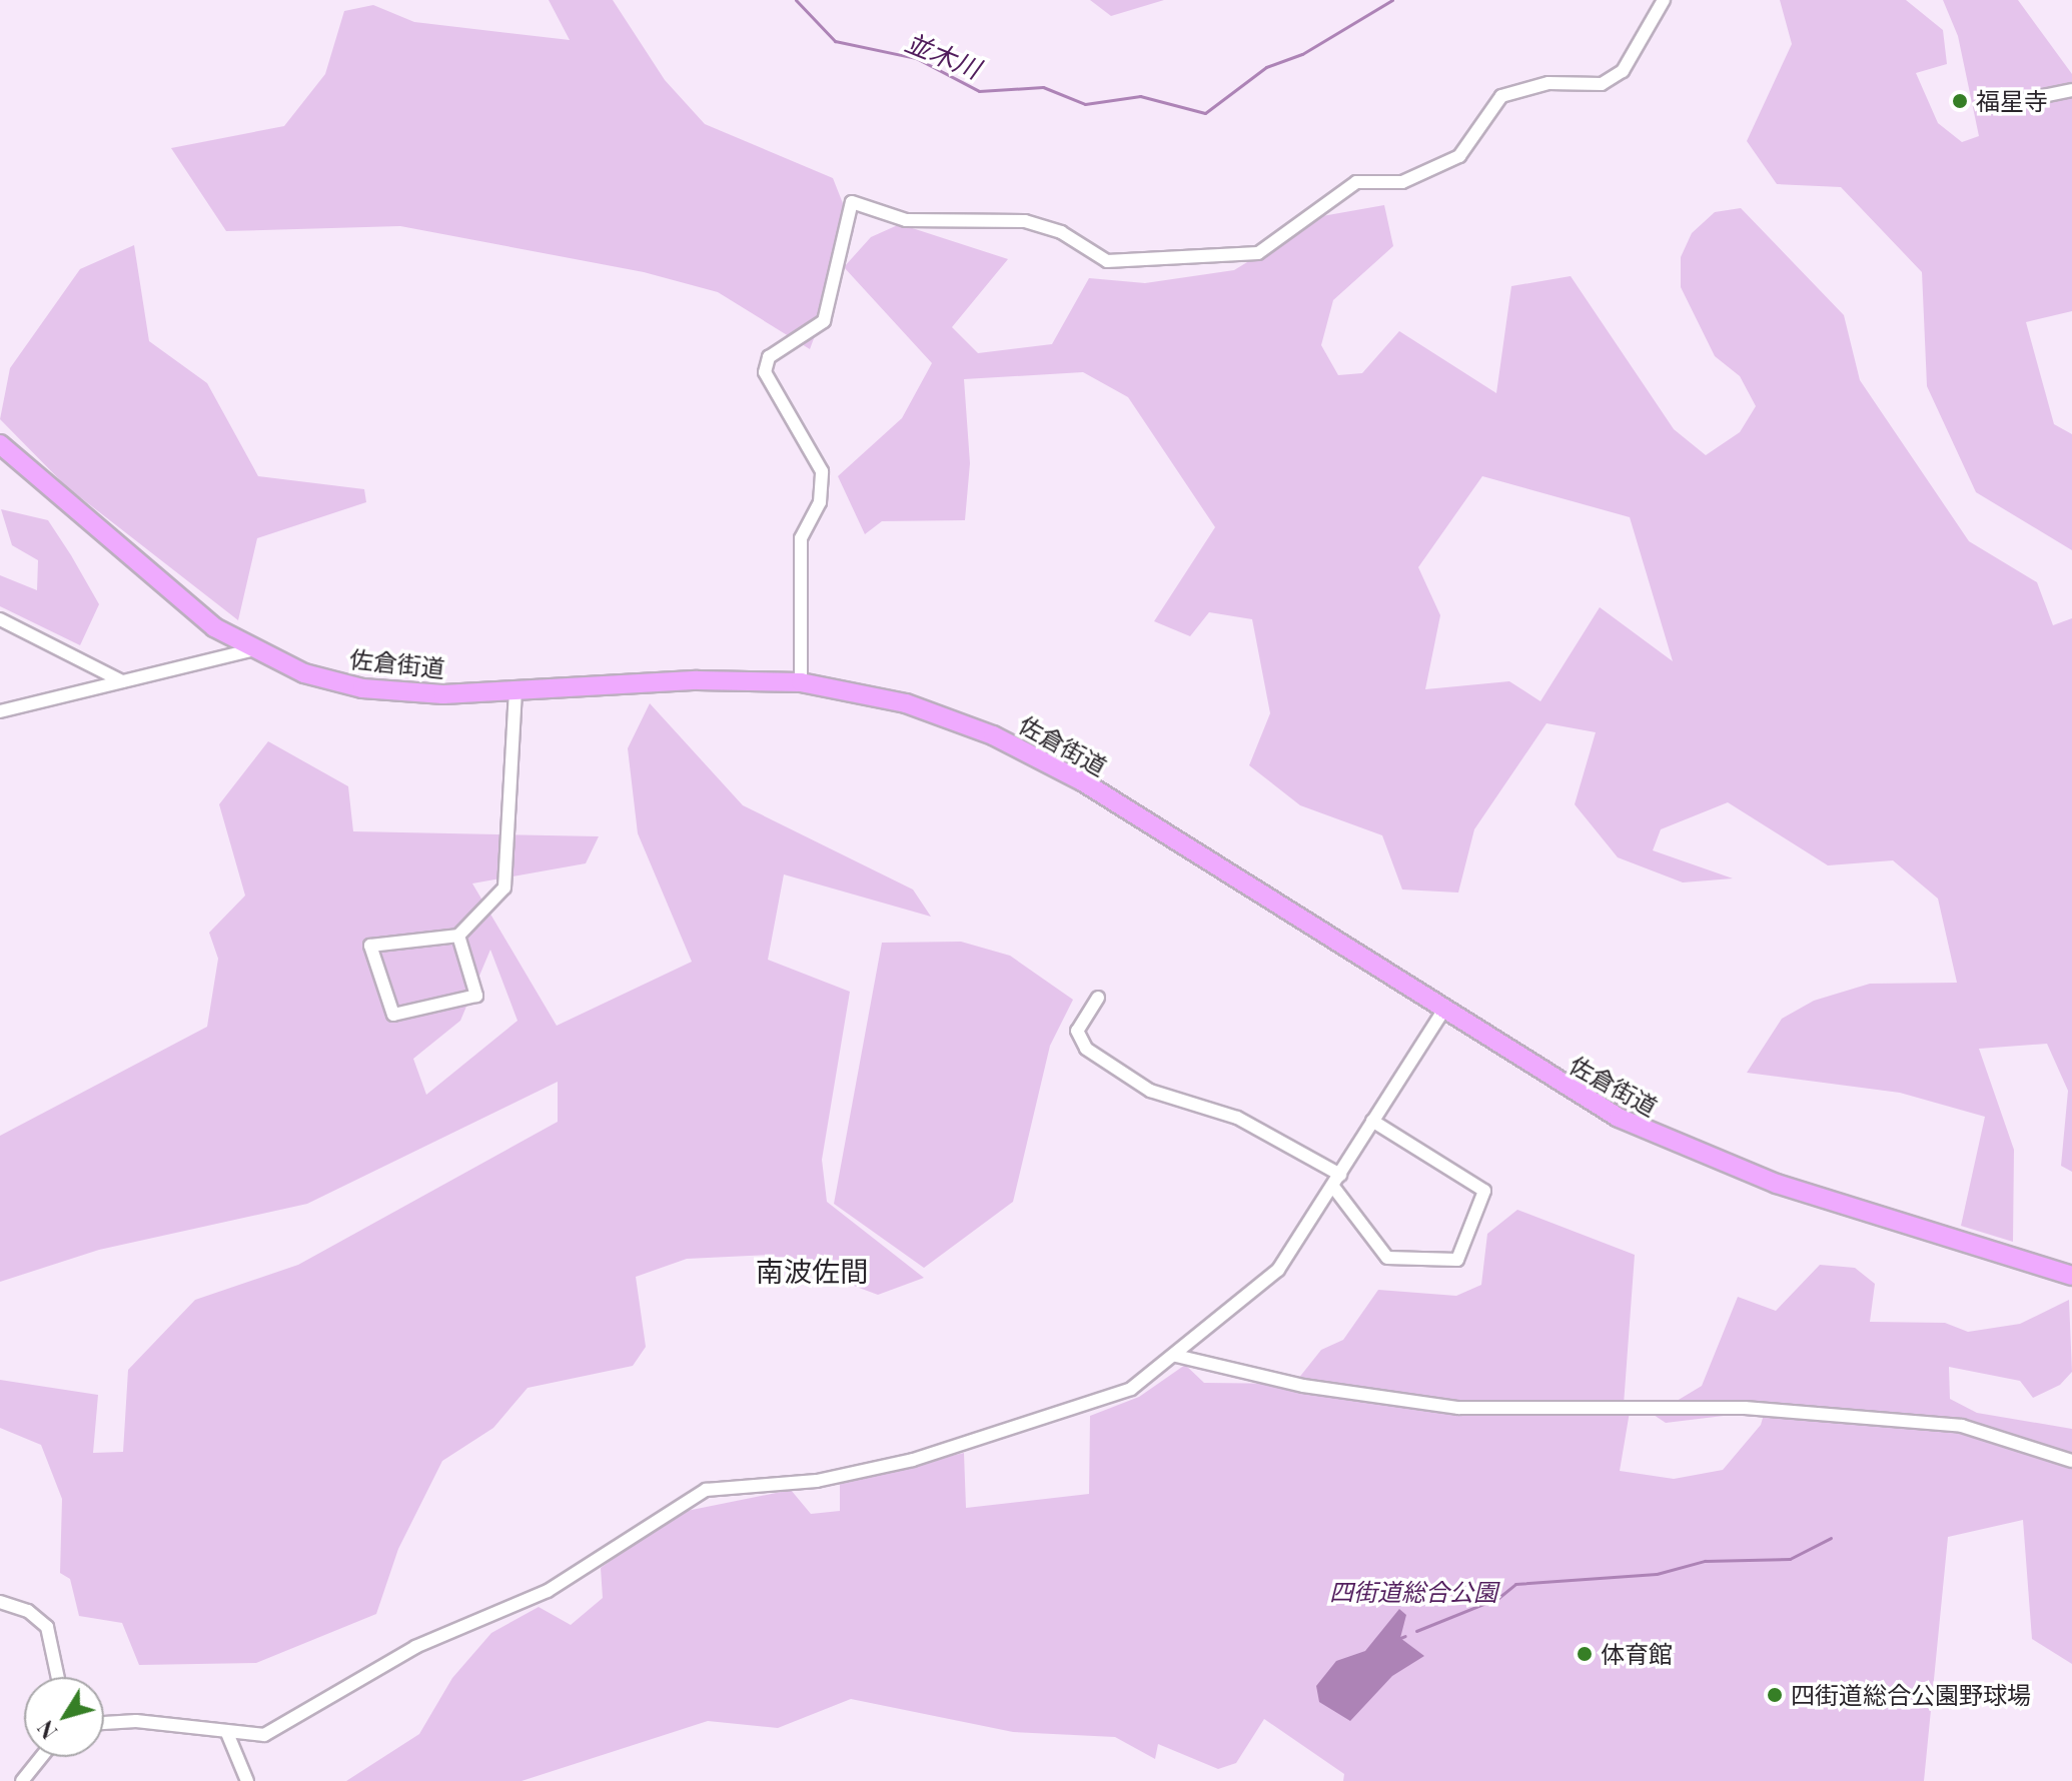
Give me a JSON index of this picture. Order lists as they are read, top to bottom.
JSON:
{
  "streets": {
    "highway": ["佐倉街道"]
  },
  "districts": ["南波佐間"],
  "water": ["並木川"],
  "parks": ["四街道総合公園"],
  "places": ["福星寺", "体育館", "四街道総合公園野球場"],
  "north": "bottom left"
}
